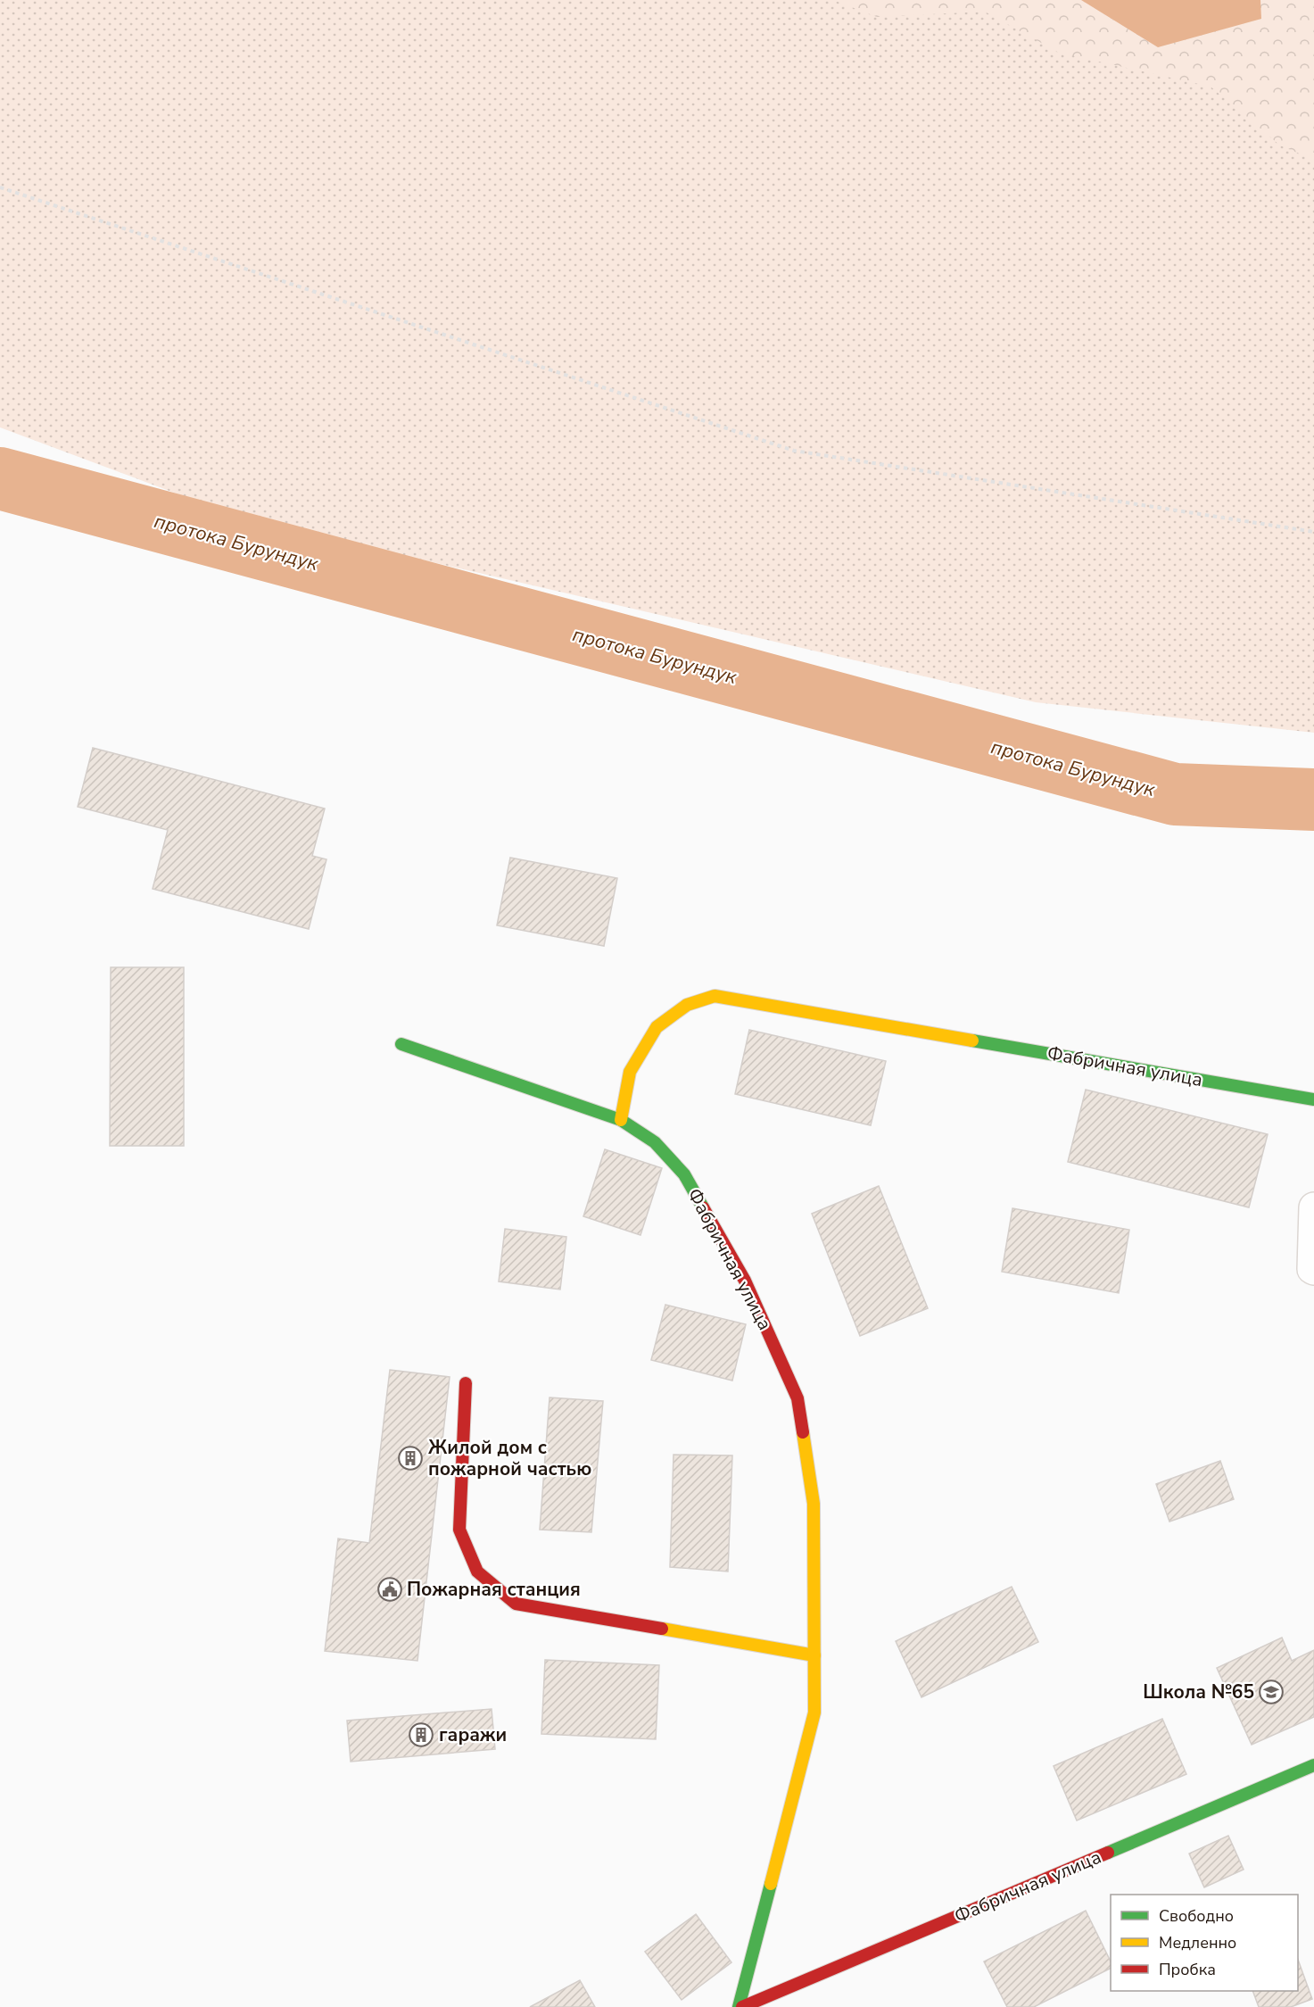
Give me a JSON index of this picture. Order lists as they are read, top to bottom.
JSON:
{
  "streets": {
    "street": ["Фабричная улица"]
  },
  "water": ["протока Бурундук"],
  "places": {
    "building": ["Жилой дом с пожарной частью", "гаражи"],
    "public building": ["Пожарная станция"],
    "school or university": ["Школа №65"]
  },
  "legend": ["Свободно", "Медленно", "Пробка"]
}
